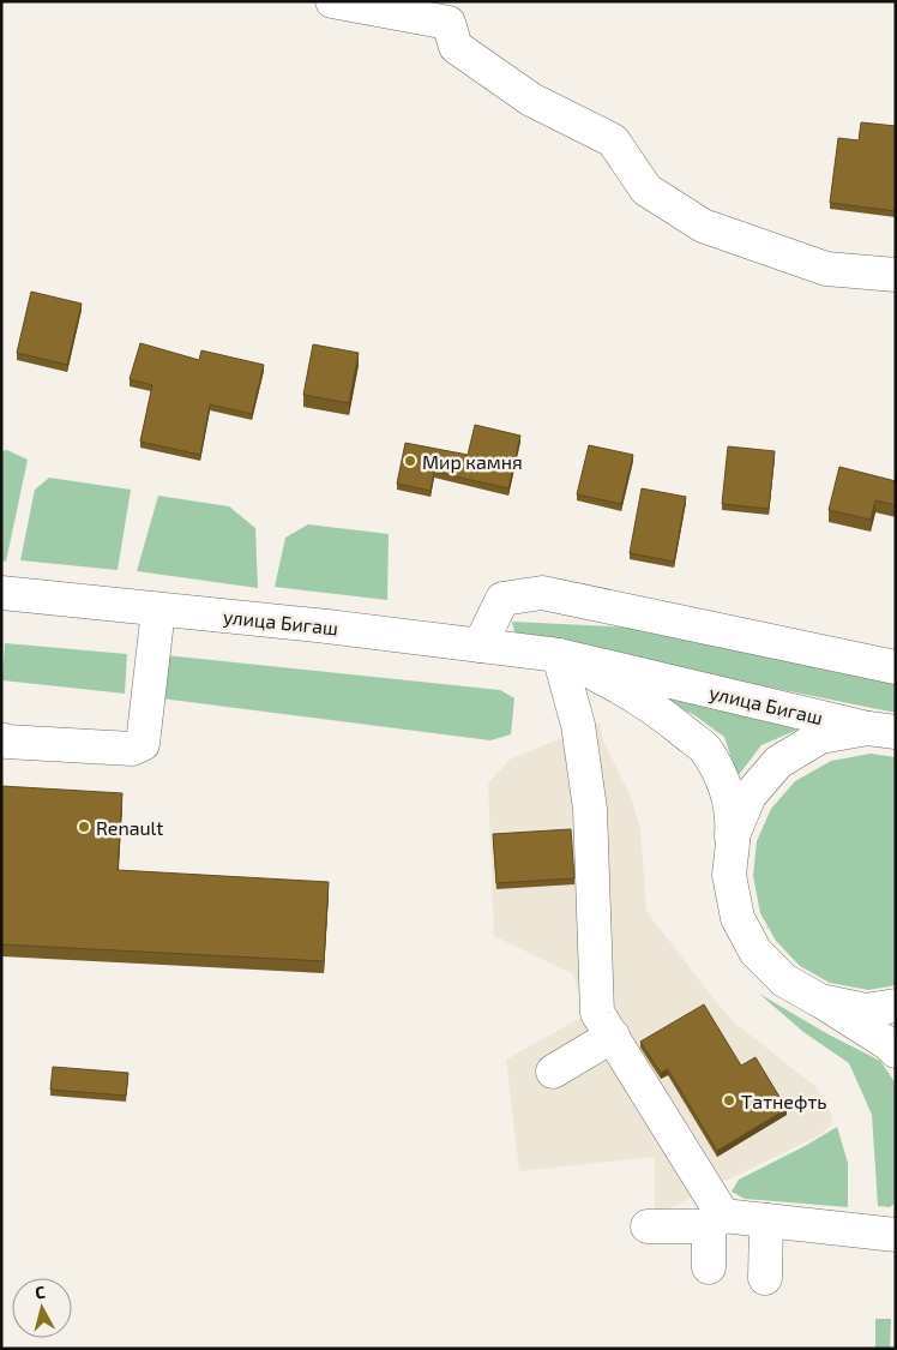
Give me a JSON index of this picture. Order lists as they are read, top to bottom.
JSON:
{
  "streets": {
    "main road": ["улица Бигаш"]
  },
  "places": ["Мир камня", "Renault", "Татнефть"],
  "north": "top"
}
